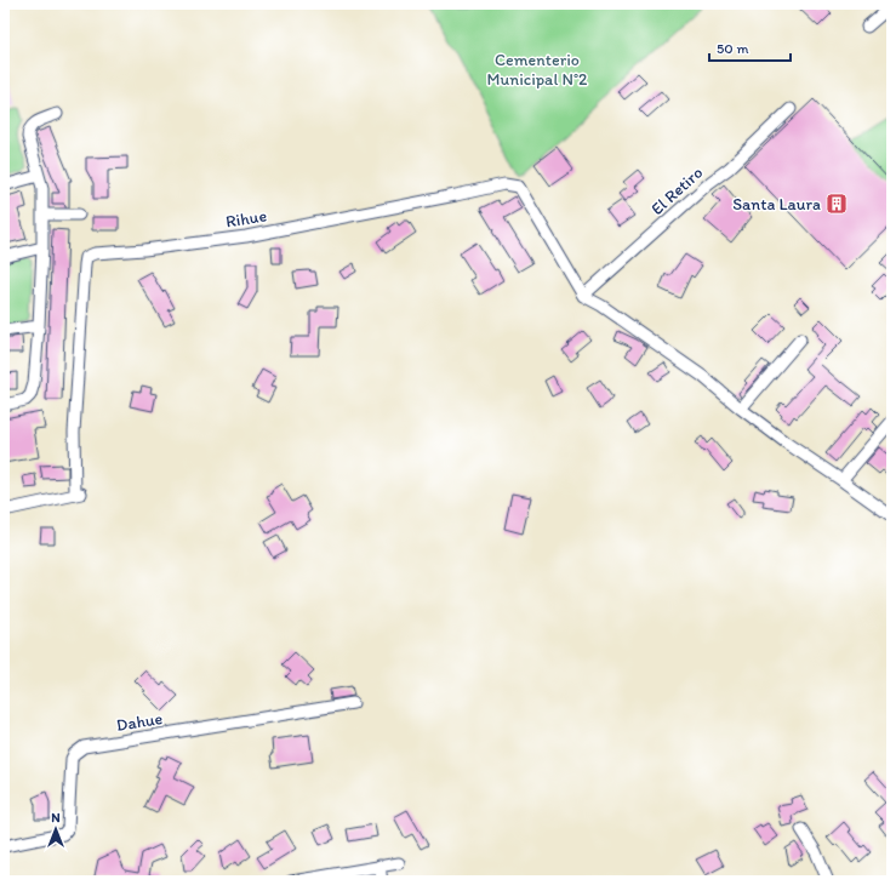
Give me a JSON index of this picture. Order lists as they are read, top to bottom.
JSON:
{
  "streets": {
    "street": ["El Retiro", "Rihue", "Dahue"]
  },
  "crossings": [
    ["El Retiro", "Rihue"]
  ],
  "parks": ["Cementerio Municipal N°2"],
  "places": {
    "building": ["Santa Laura"]
  },
  "scale_bar": "50 m",
  "north": "top"
}
